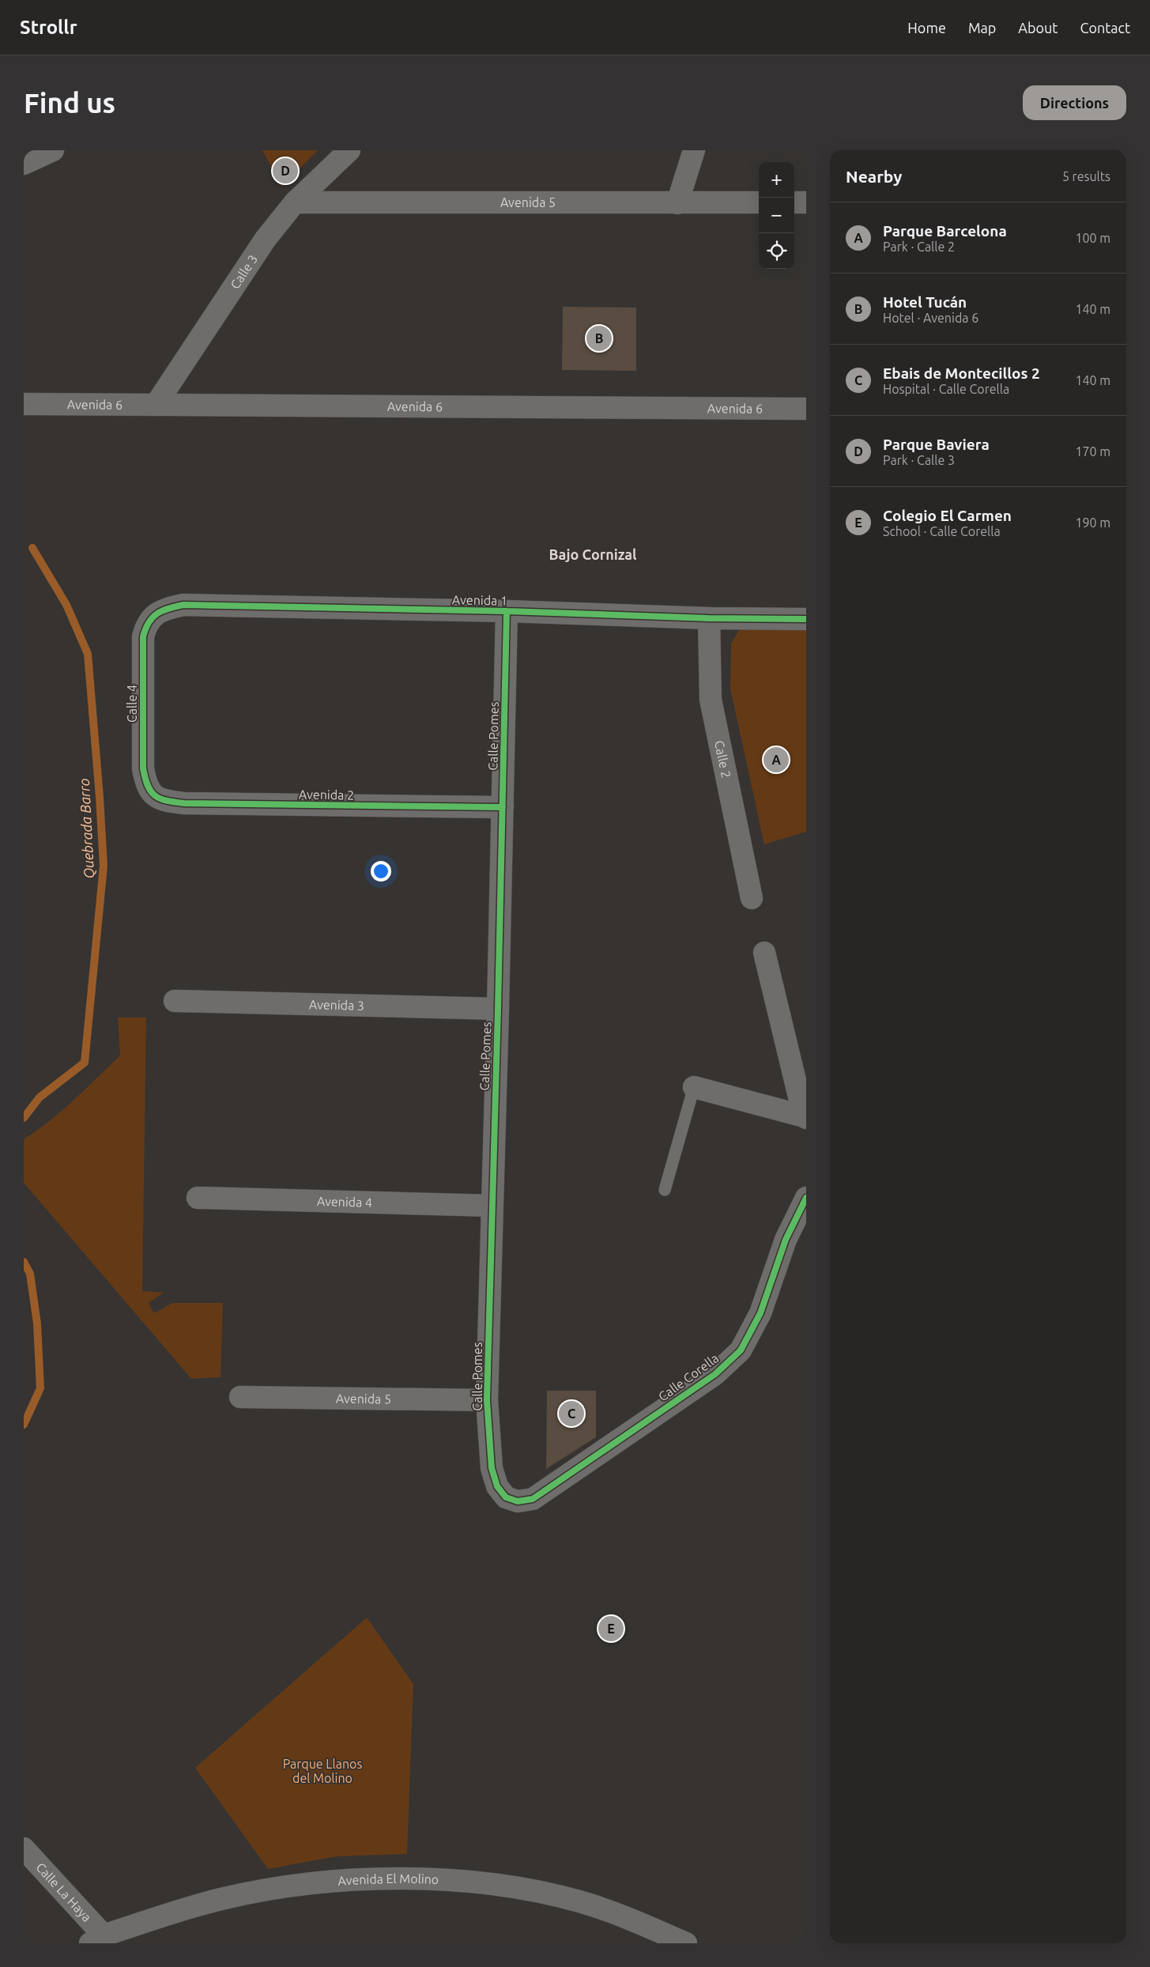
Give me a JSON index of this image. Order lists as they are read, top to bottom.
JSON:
{
  "streets": {
    "street": [
      "Avenida 5",
      "Calle 3",
      "Avenida 6",
      "Avenida 1",
      "Calle 4",
      "Calle Pomes",
      "Calle 2",
      "Avenida 2",
      "Avenida 3",
      "Avenida 4",
      "Calle Corella",
      "Avenida El Molino",
      "Calle La Haya"
    ]
  },
  "crossings": [
    ["Avenida 5", "Calle 3"],
    ["Avenida 5", "Calle Pomes"],
    ["Calle 3", "Avenida 6"],
    ["Avenida 1", "Calle 4"],
    ["Avenida 1", "Calle Pomes"],
    ["Avenida 1", "Calle 2"],
    ["Calle 4", "Avenida 2"],
    ["Calle Pomes", "Avenida 2"],
    ["Calle Pomes", "Avenida 3"],
    ["Calle Pomes", "Avenida 4"],
    ["Calle Pomes", "Calle Corella"],
    ["Avenida El Molino", "Calle La Haya"]
  ],
  "districts": ["Bajo Cornizal"],
  "water": ["Quebrada Barro"],
  "parks": ["Parque Llanos del Molino"],
  "page": {
    "header": "Strollr",
    "nav": [
      "Home",
      "Map",
      "About",
      "Contact"
    ],
    "buttons": "Directions",
    "title": "Find us",
    "heading": ["Nearby", "5 results"],
    "pins": [
      "D",
      "B",
      "A",
      "C",
      "E"
    ],
    "map_buttons": ["+", "−"],
    "list": [
      {
        "mark": "A",
        "name": "Parque Barcelona",
        "note": "Park · Calle 2",
        "value": "100 m"
      },
      {
        "mark": "B",
        "name": "Hotel Tucán",
        "note": "Hotel · Avenida 6",
        "value": "140 m"
      },
      {
        "mark": "C",
        "name": "Ebais de Montecillos 2",
        "note": "Hospital · Calle Corella",
        "value": "140 m"
      },
      {
        "mark": "D",
        "name": "Parque Baviera",
        "note": "Park · Calle 3",
        "value": "170 m"
      },
      {
        "mark": "E",
        "name": "Colegio El Carmen",
        "note": "School · Calle Corella",
        "value": "190 m"
      }
    ]
  }
}
